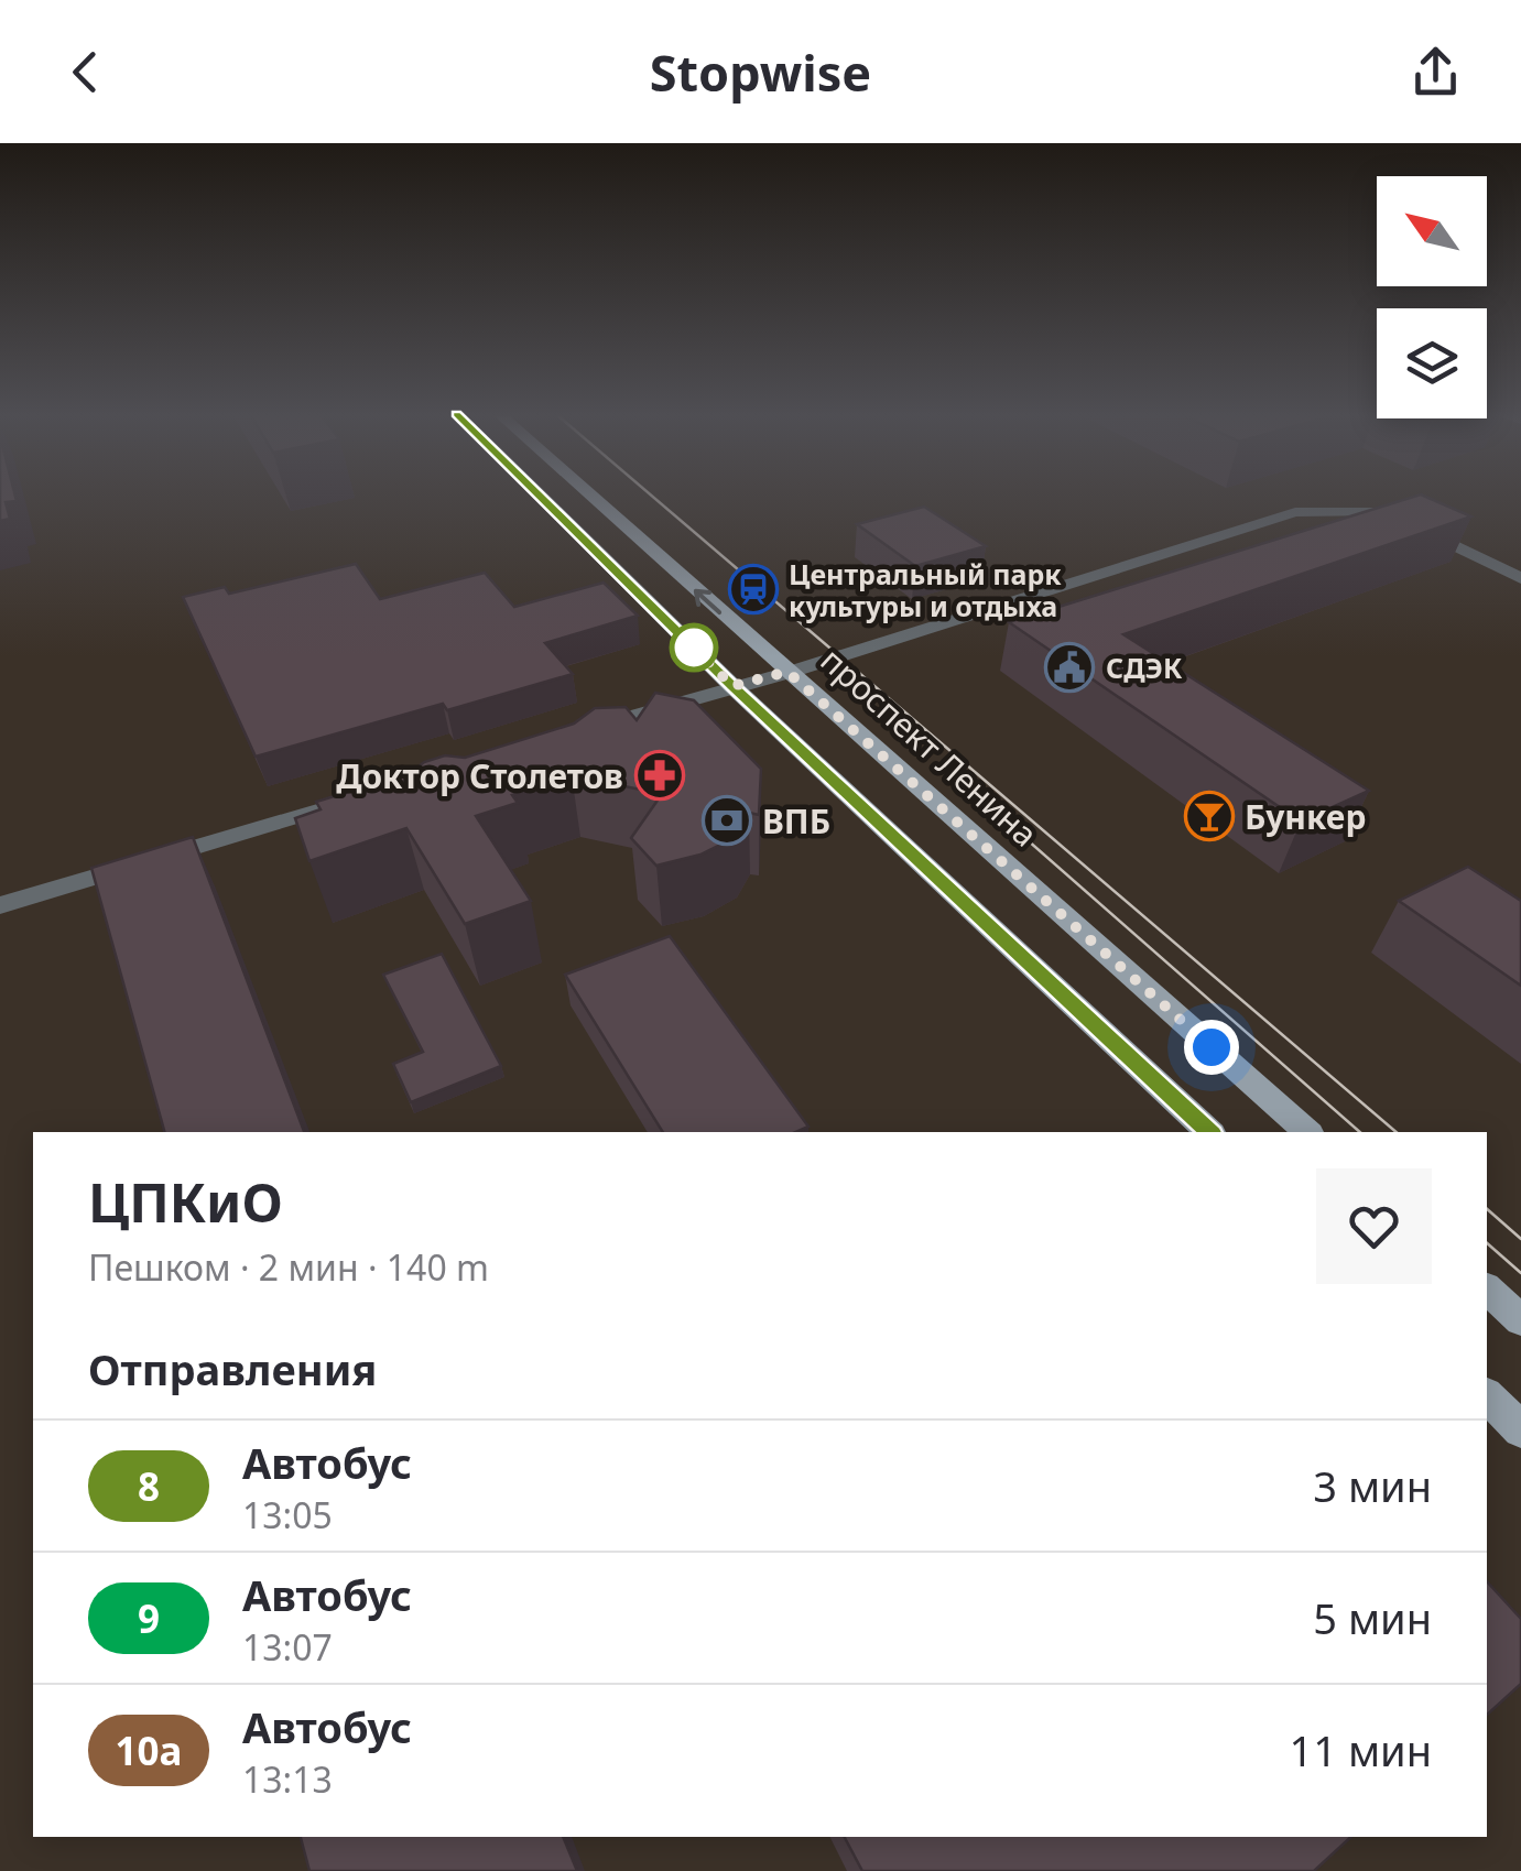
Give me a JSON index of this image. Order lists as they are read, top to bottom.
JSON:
{
  "streets": {
    "main road": ["проспект Ленина"]
  },
  "places": {
    "station": ["Центральный парк культуры и отдыха"],
    "public building": ["СДЭК"],
    "pharmacy": ["Доктор Столетов"],
    "bar": ["Бункер"],
    "bank": ["ВПБ"]
  },
  "lines": ["bus line 8"],
  "north": "top left",
  "page": {
    "header": "Stopwise",
    "heading": [
      ["ЦПКиО", "Пешком · 2 мин · 140 m"],
      "Отправления"
    ],
    "list": [
      {
        "mark": "8",
        "name": "Автобус",
        "note": "13:05",
        "value": "3 мин"
      },
      {
        "mark": "9",
        "name": "Автобус",
        "note": "13:07",
        "value": "5 мин"
      },
      {
        "mark": "10а",
        "name": "Автобус",
        "note": "13:13",
        "value": "11 мин"
      }
    ]
  }
}
